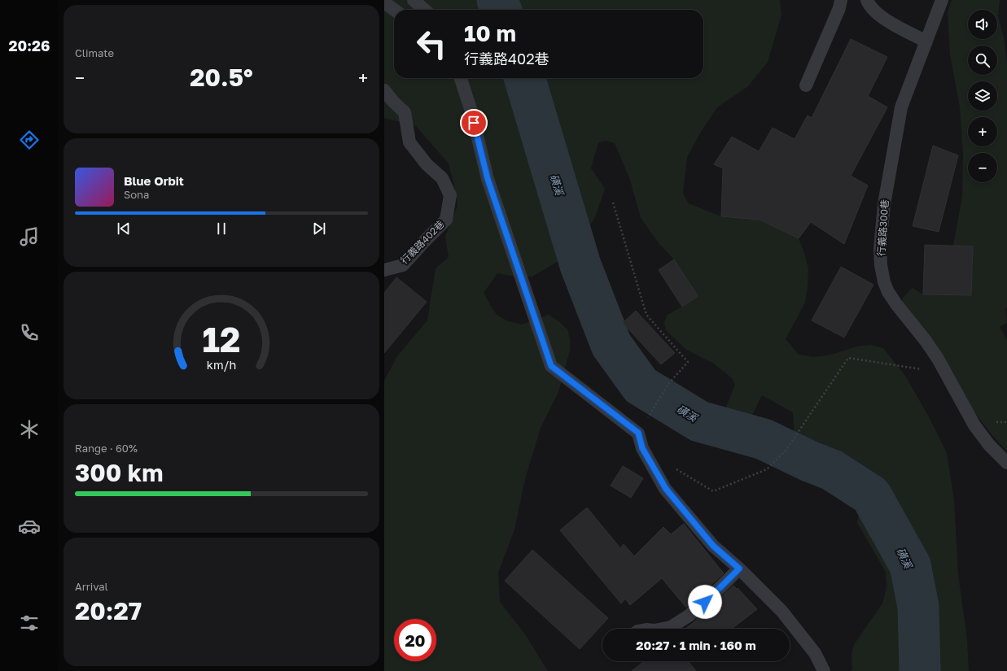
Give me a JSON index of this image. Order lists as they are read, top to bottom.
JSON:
{
  "streets": {
    "lane": ["行義路300巷", "行義路402巷"]
  },
  "water": ["磺溪"],
  "page": {
    "tabs": "20:26",
    "tile": [
      "Climate",
      ["Range · 60%", "300 km"],
      ["Arrival", "20:27"]
    ],
    "map_buttons": ["+", "−"],
    "turn": ["10 m", "行義路402巷"],
    "heat": ["−", "20.5°", "+"],
    "song": ["Blue Orbit", "Sona"],
    "limit": "20",
    "trip": "20:27 · 1 min · 160 m",
    "gauge": ["12", "km/h"]
  }
}
